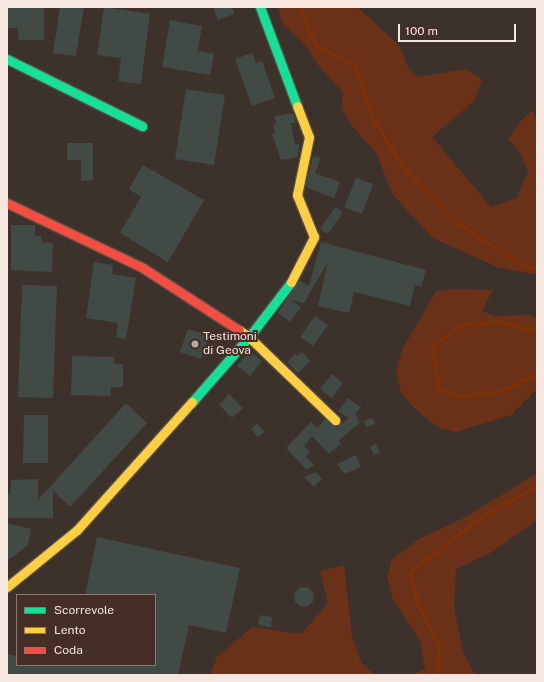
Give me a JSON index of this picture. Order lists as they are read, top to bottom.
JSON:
{
  "places": ["Testimoni di Geova"],
  "legend": ["Scorrevole", "Lento", "Coda"],
  "scale_bar": "100 m"
}
